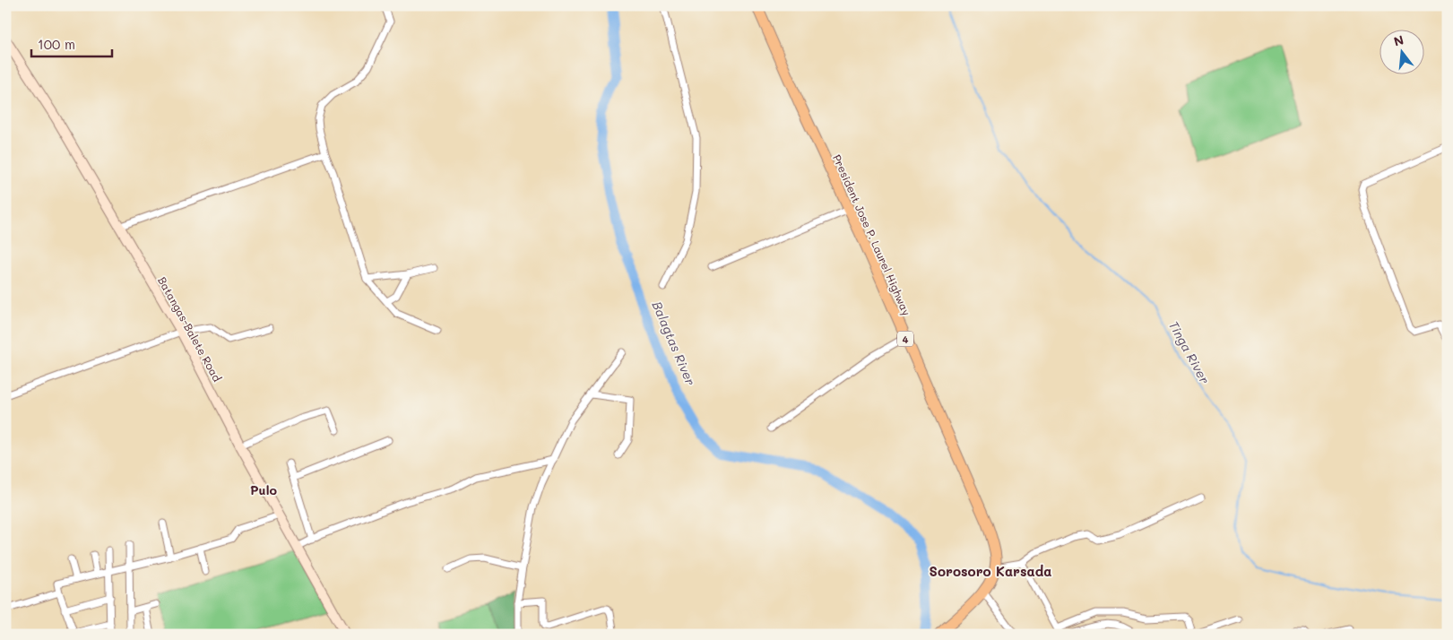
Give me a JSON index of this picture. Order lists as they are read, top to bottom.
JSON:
{
  "streets": {
    "highway": ["President Jose P. Laurel Highway", "4"],
    "main road": ["Batangas-Balete Road"]
  },
  "districts": ["Pulo", "Sorosoro Karsada"],
  "water": ["Balagtas River", "Tinga River"],
  "scale_bar": "100 m",
  "north": "top"
}
